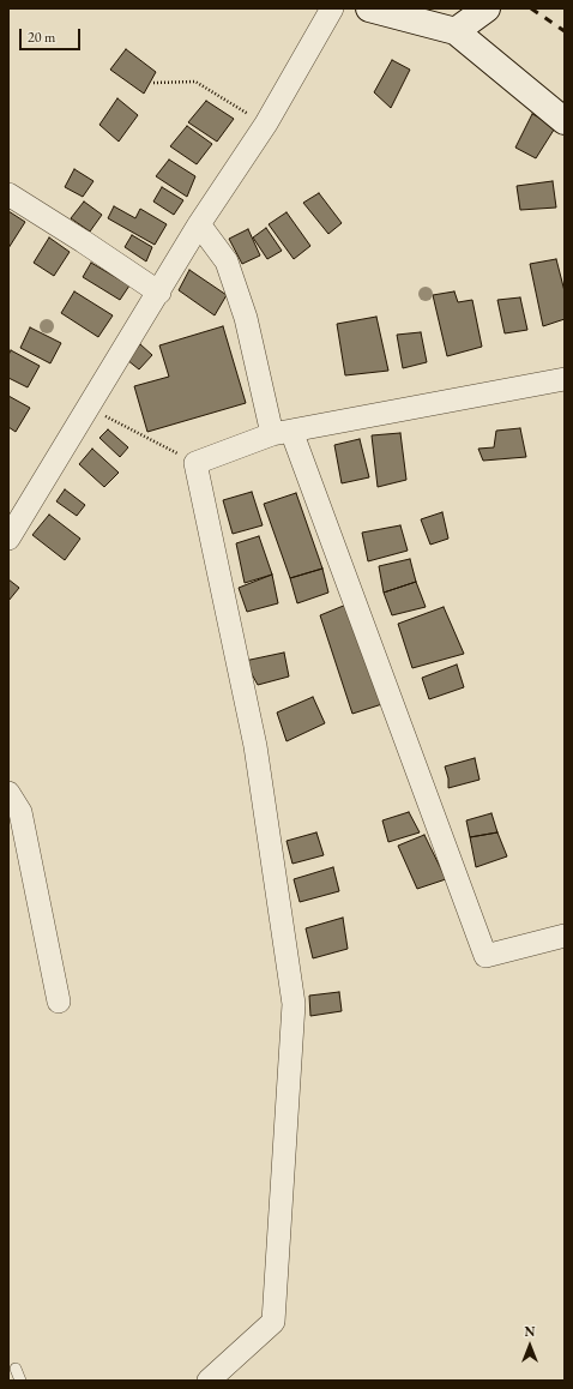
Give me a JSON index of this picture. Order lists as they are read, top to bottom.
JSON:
{
  "scale_bar": "20 m",
  "north": "top"
}
